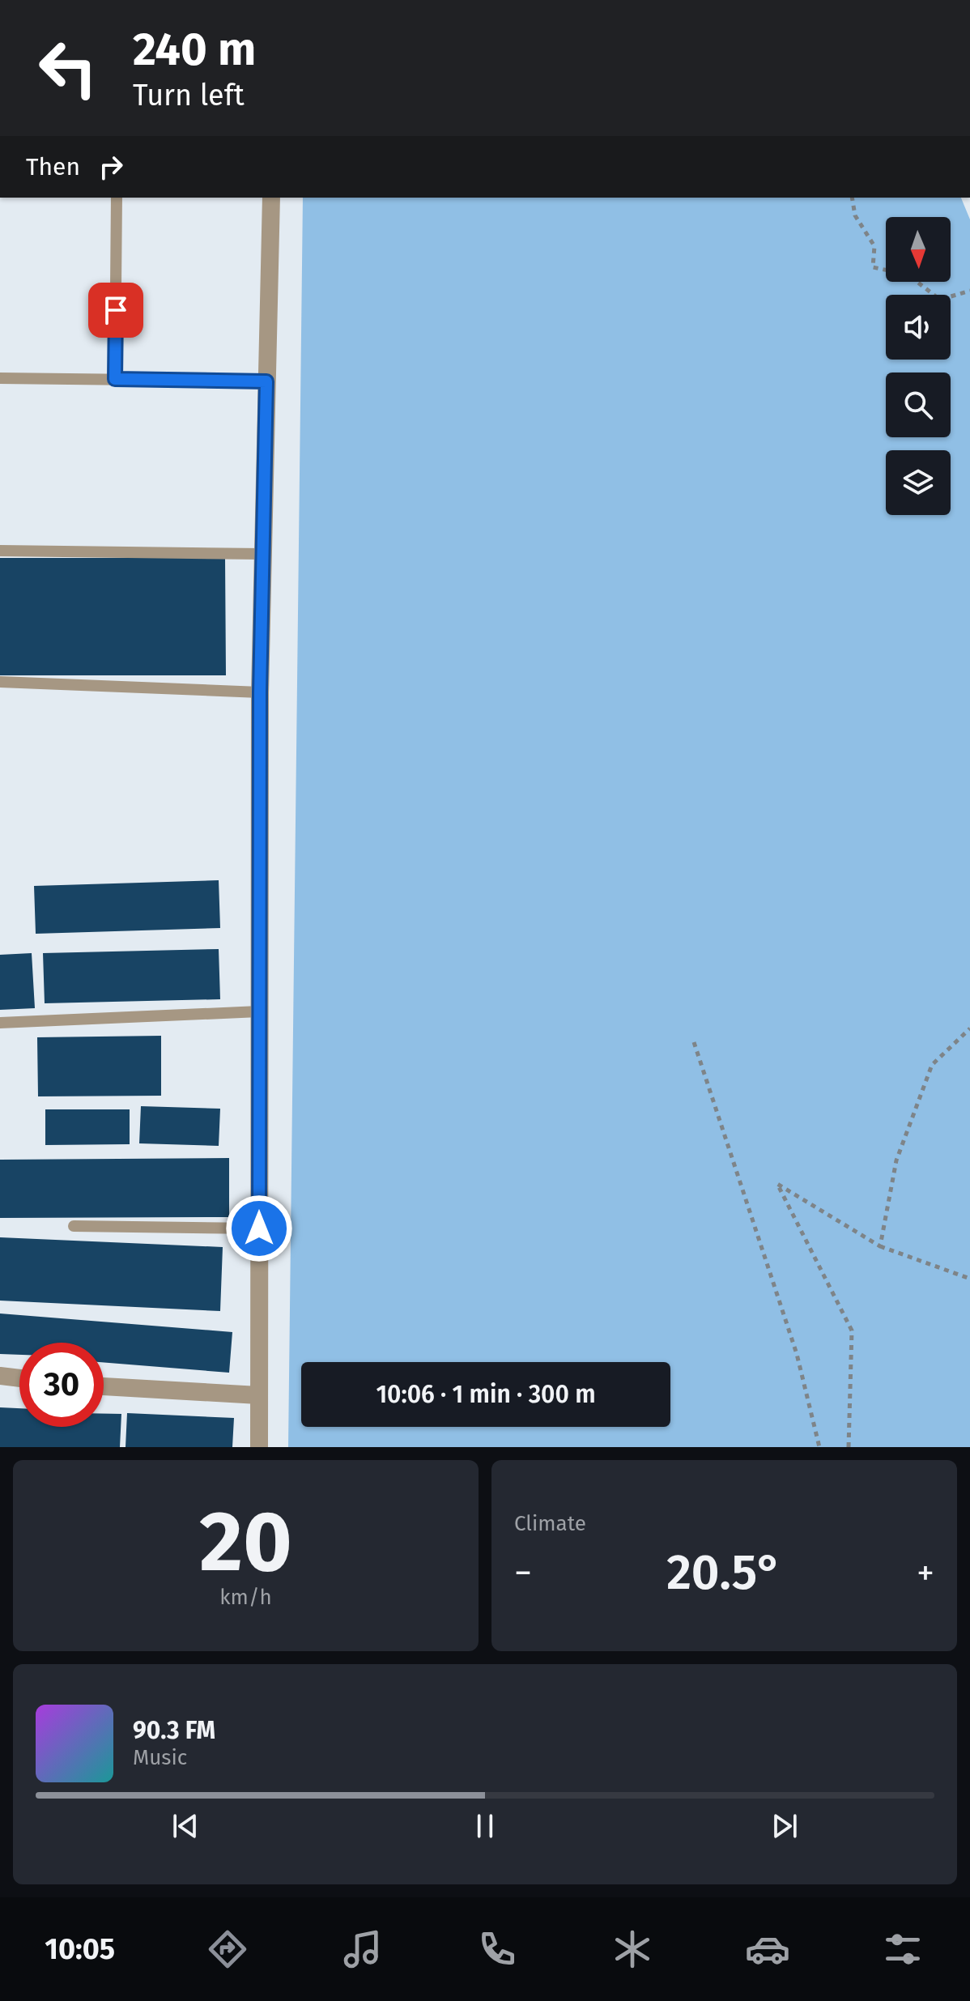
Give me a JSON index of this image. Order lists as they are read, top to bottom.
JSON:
{
  "north": "bottom",
  "page": {
    "turn": ["240 m", "Turn left"],
    "then": "Then",
    "limit": "30",
    "trip": "10:06 · 1 min · 300 m",
    "tile": [
      ["20", "km/h"],
      "Climate"
    ],
    "heat": ["−", "20.5°", "+"],
    "song": ["90.3 FM", "Music"],
    "tabs": "10:05"
  }
}
